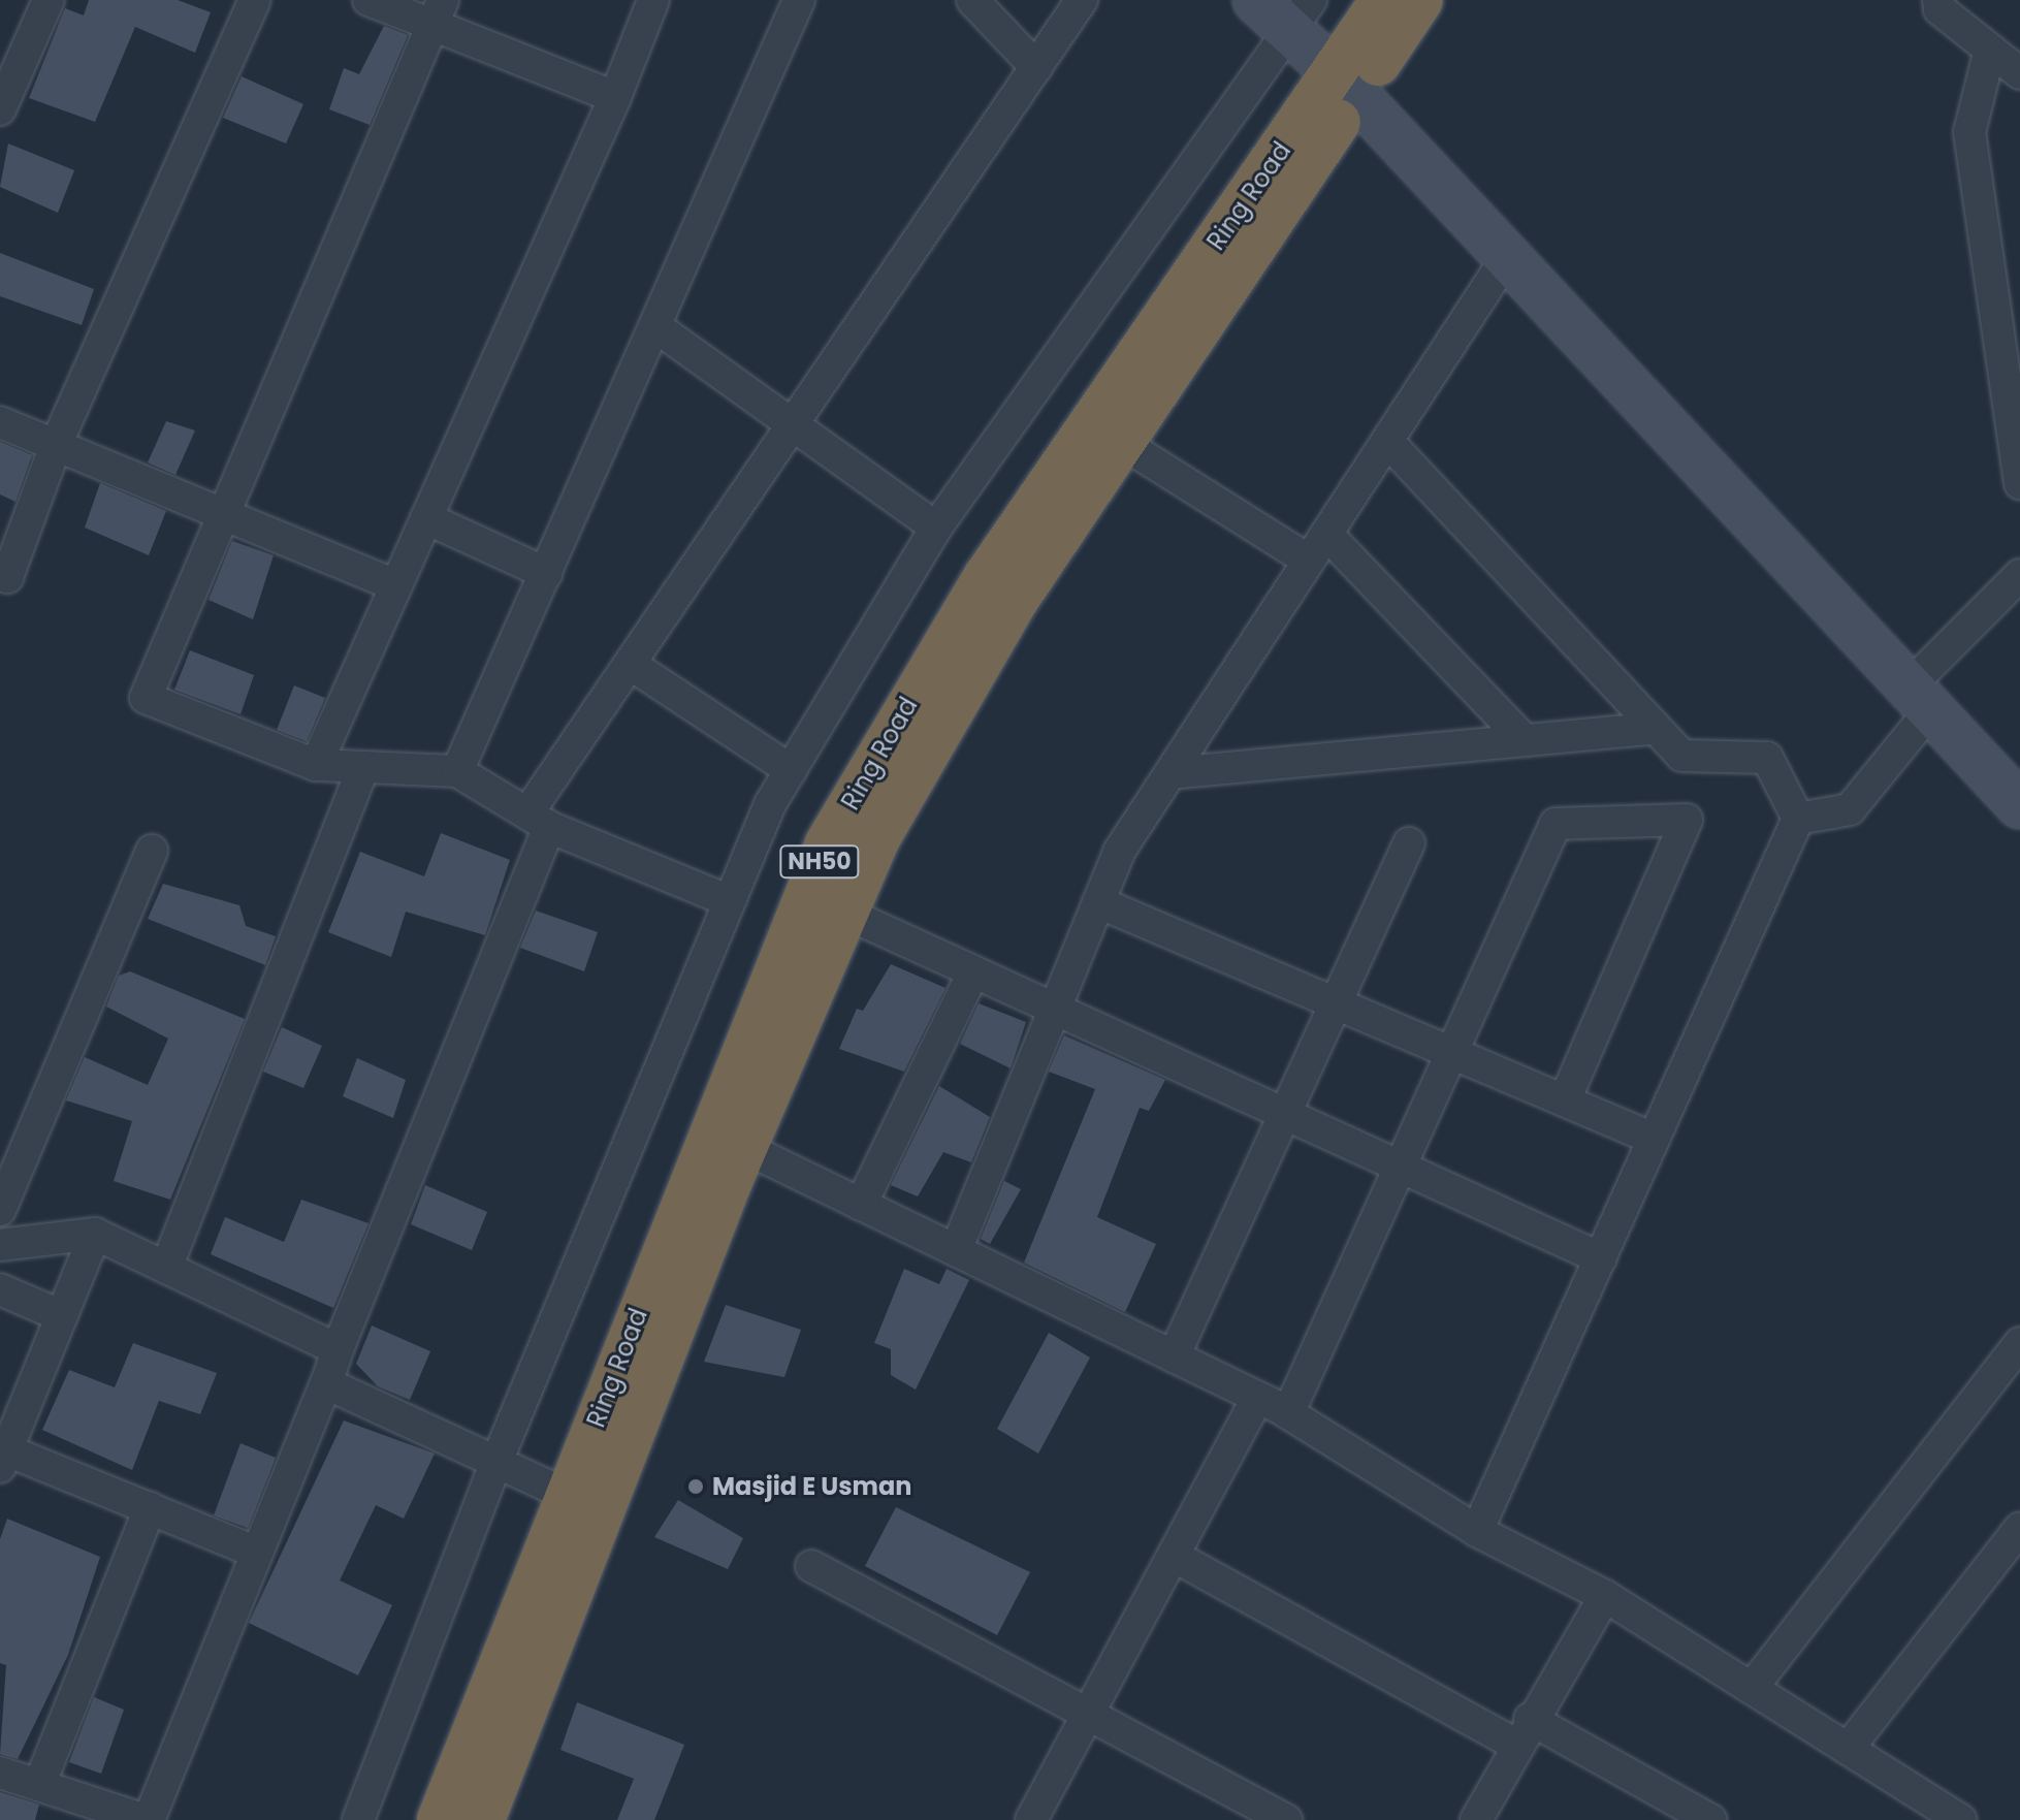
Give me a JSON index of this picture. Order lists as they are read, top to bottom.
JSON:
{
  "streets": {
    "highway": ["Ring Road", "NH50"]
  },
  "places": ["Masjid E Usman"]
}
